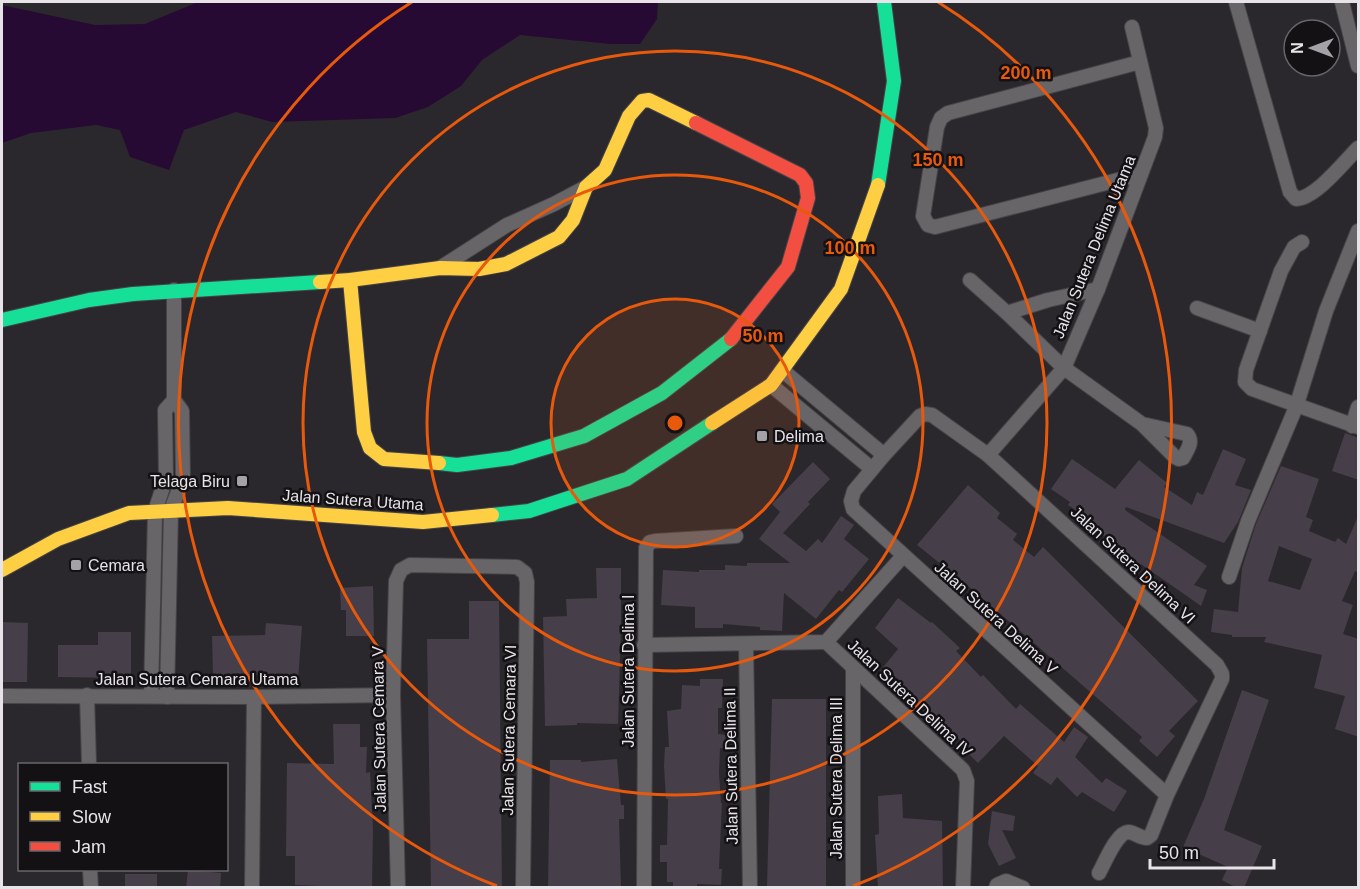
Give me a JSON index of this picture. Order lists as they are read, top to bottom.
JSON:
{
  "streets": {
    "street": [
      "Jalan Sutera Delima Utama",
      "Jalan Sutera Utama",
      "Jalan Sutera Delima VI",
      "Jalan Sutera Delima V",
      "Jalan Sutera Delima I",
      "Jalan Sutera Cemara Utama",
      "Jalan Sutera Delima IV",
      "Jalan Sutera Cemara V",
      "Jalan Sutera Cemara VI",
      "Jalan Sutera Delima II",
      "Jalan Sutera Delima III"
    ]
  },
  "crossings": [
    ["Jalan Sutera Delima Utama", "Jalan Sutera Delima VI"],
    ["Jalan Sutera Delima VI", "Jalan Sutera Delima V"],
    ["Jalan Sutera Cemara Utama", "Jalan Sutera Cemara V"],
    ["Jalan Sutera Delima IV", "Jalan Sutera Delima III"],
    ["Jalan Sutera Cemara V", "Jalan Sutera Cemara VI"]
  ],
  "places": {
    "transit": ["Delima", "Telaga Biru", "Cemara"]
  },
  "legend": ["Fast", "Slow", "Jam"],
  "scale_bar": "50 m",
  "north": "left",
  "rings": [
    "200 m",
    "150 m",
    "100 m",
    "50 m"
  ]
}
